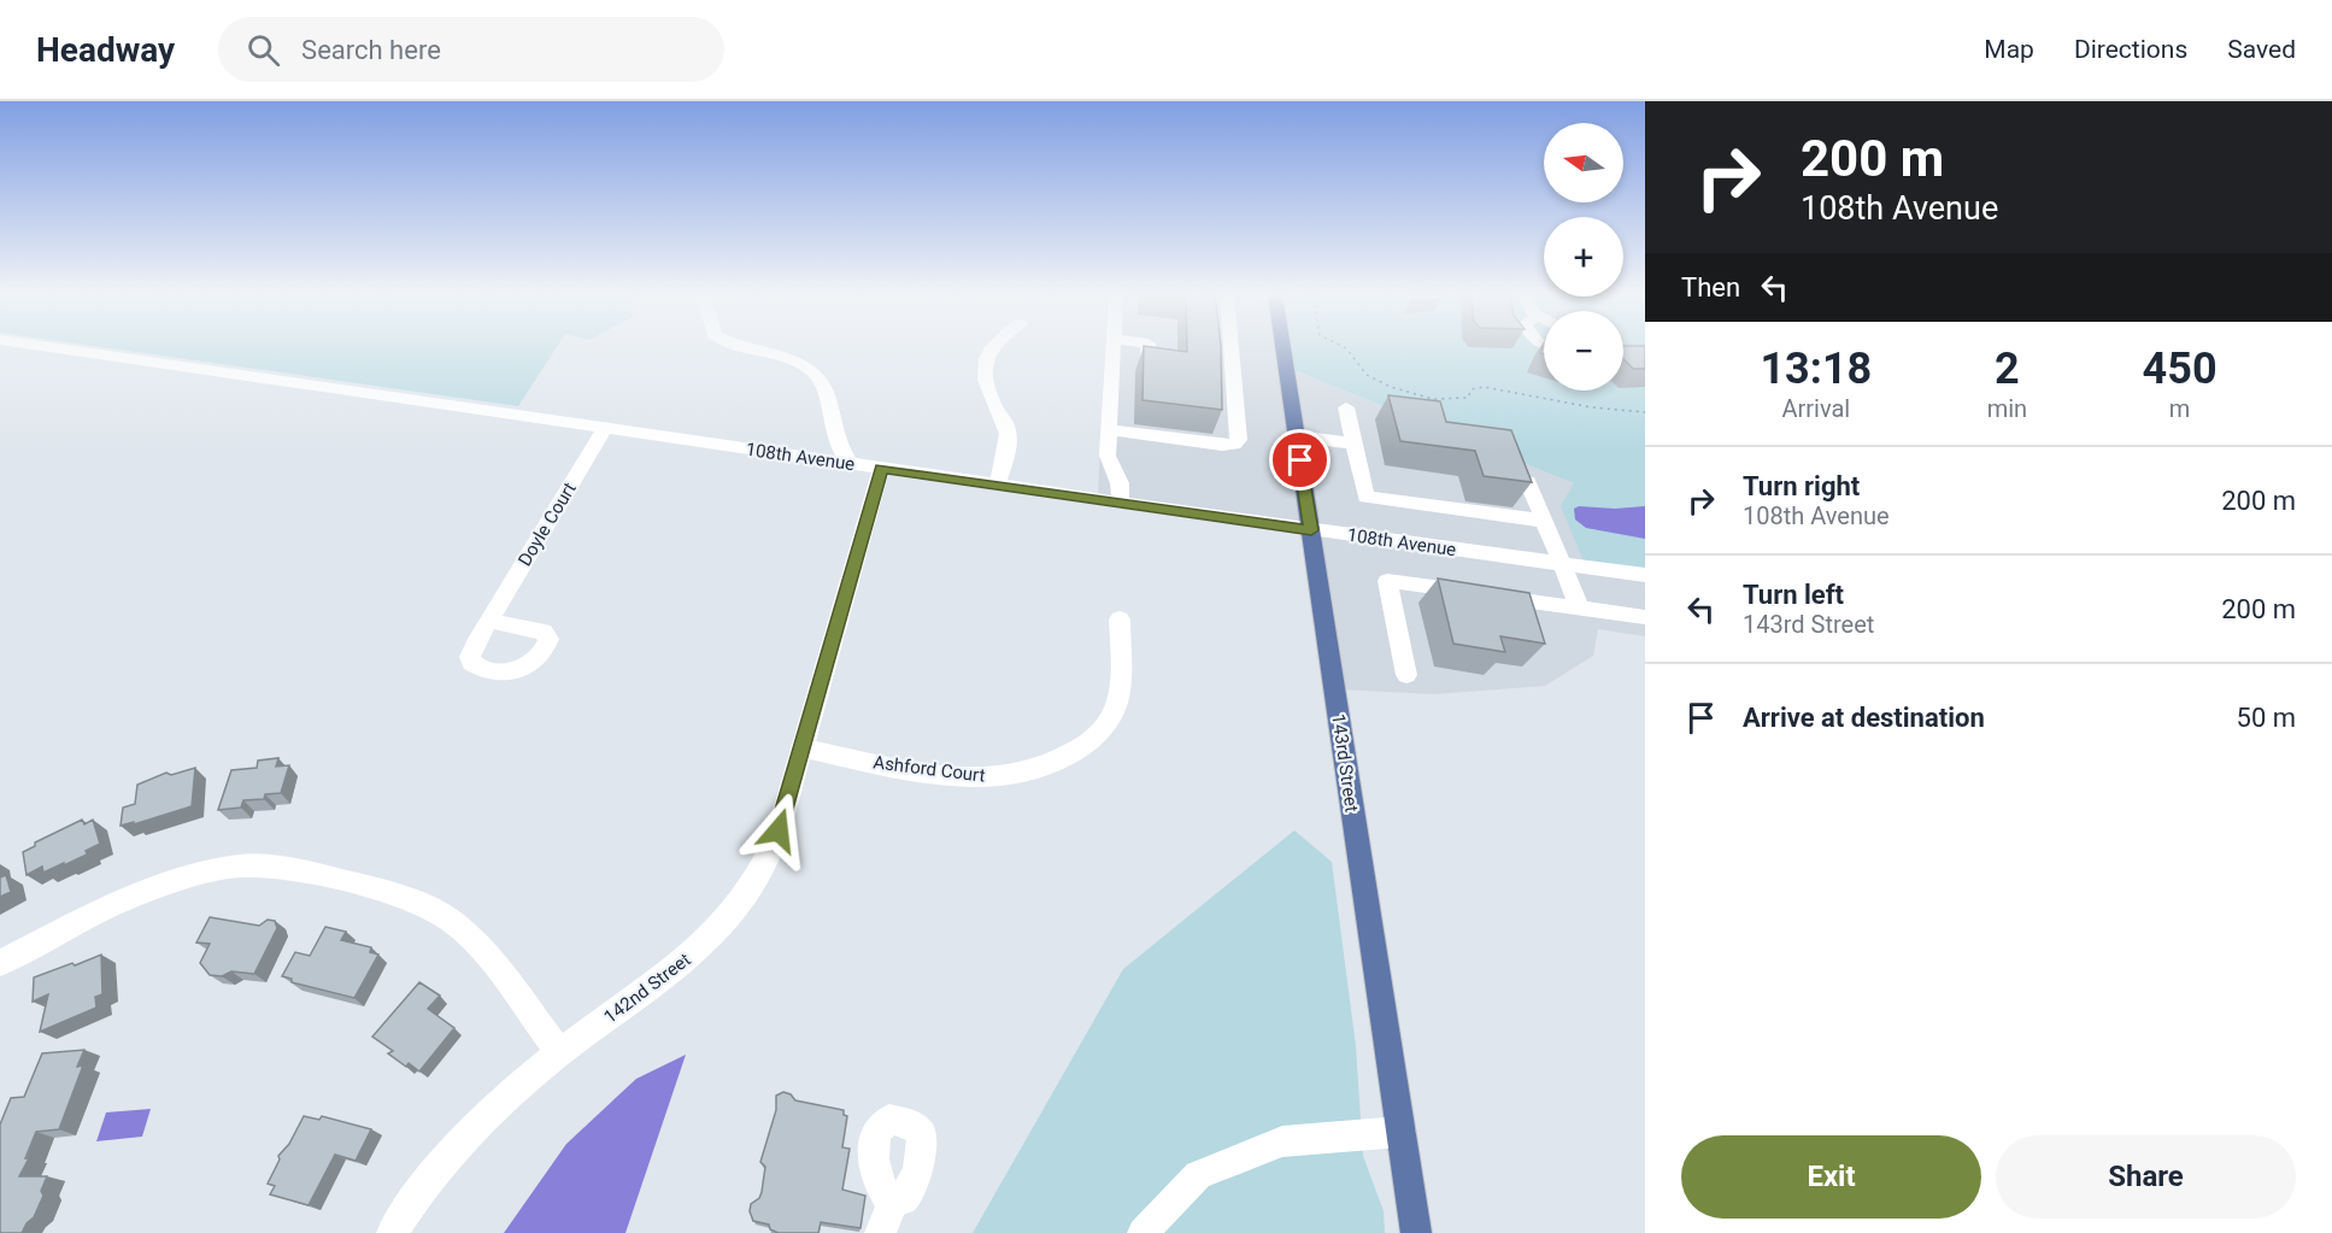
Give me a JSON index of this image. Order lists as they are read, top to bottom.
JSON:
{
  "streets": {
    "main road": ["143rd Street"],
    "street": [
      "108th Avenue",
      "Doyle Court",
      "Ashford Court",
      "142nd Street"
    ]
  },
  "crossings": [
    ["108th Avenue", "Doyle Court"],
    ["108th Avenue", "143rd Street"],
    ["108th Avenue", "142nd Street"],
    ["Ashford Court", "142nd Street"]
  ],
  "north": "left",
  "page": {
    "header": "Headway",
    "search": "Search here",
    "nav": ["Map", "Directions", "Saved"],
    "turn": ["200 m", "108th Avenue"],
    "map_buttons": ["+", "−"],
    "then": "Then",
    "eta": [
      "13:18",
      "Arrival",
      "2",
      "min",
      "450",
      "m"
    ],
    "list": [
      {
        "name": "Turn right",
        "note": "108th Avenue",
        "value": "200 m"
      },
      {
        "name": "Turn left",
        "note": "143rd Street",
        "value": "200 m"
      },
      {
        "name": "Arrive at destination",
        "value": "50 m"
      }
    ],
    "buttons": ["Exit", "Share"]
  }
}
